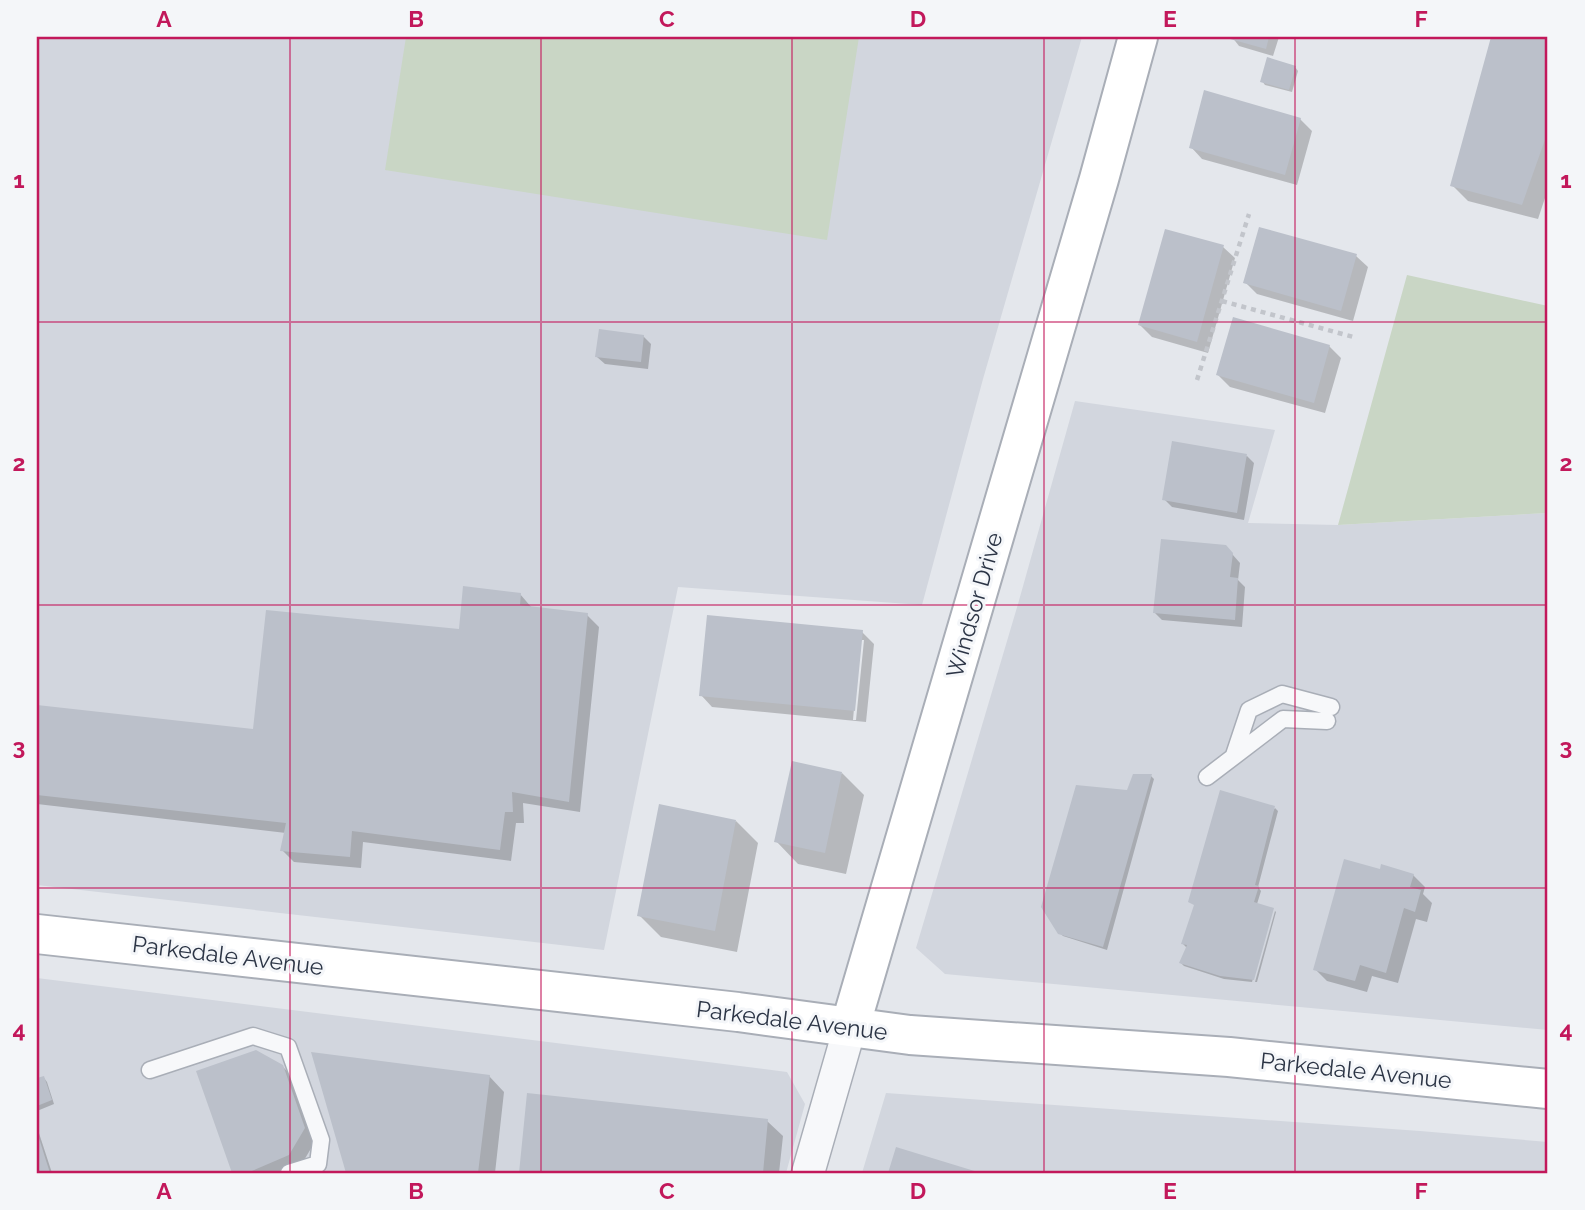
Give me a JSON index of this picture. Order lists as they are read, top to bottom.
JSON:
{
  "streets": {
    "main road": ["Windsor Drive", "Parkedale Avenue"]
  },
  "crossings": [
    ["Windsor Drive", "Parkedale Avenue"]
  ],
  "grid": {
    "columns": [
      "A",
      "B",
      "C",
      "D",
      "E",
      "F"
    ],
    "rows": [
      "1",
      "2",
      "3",
      "4"
    ]
  }
}
